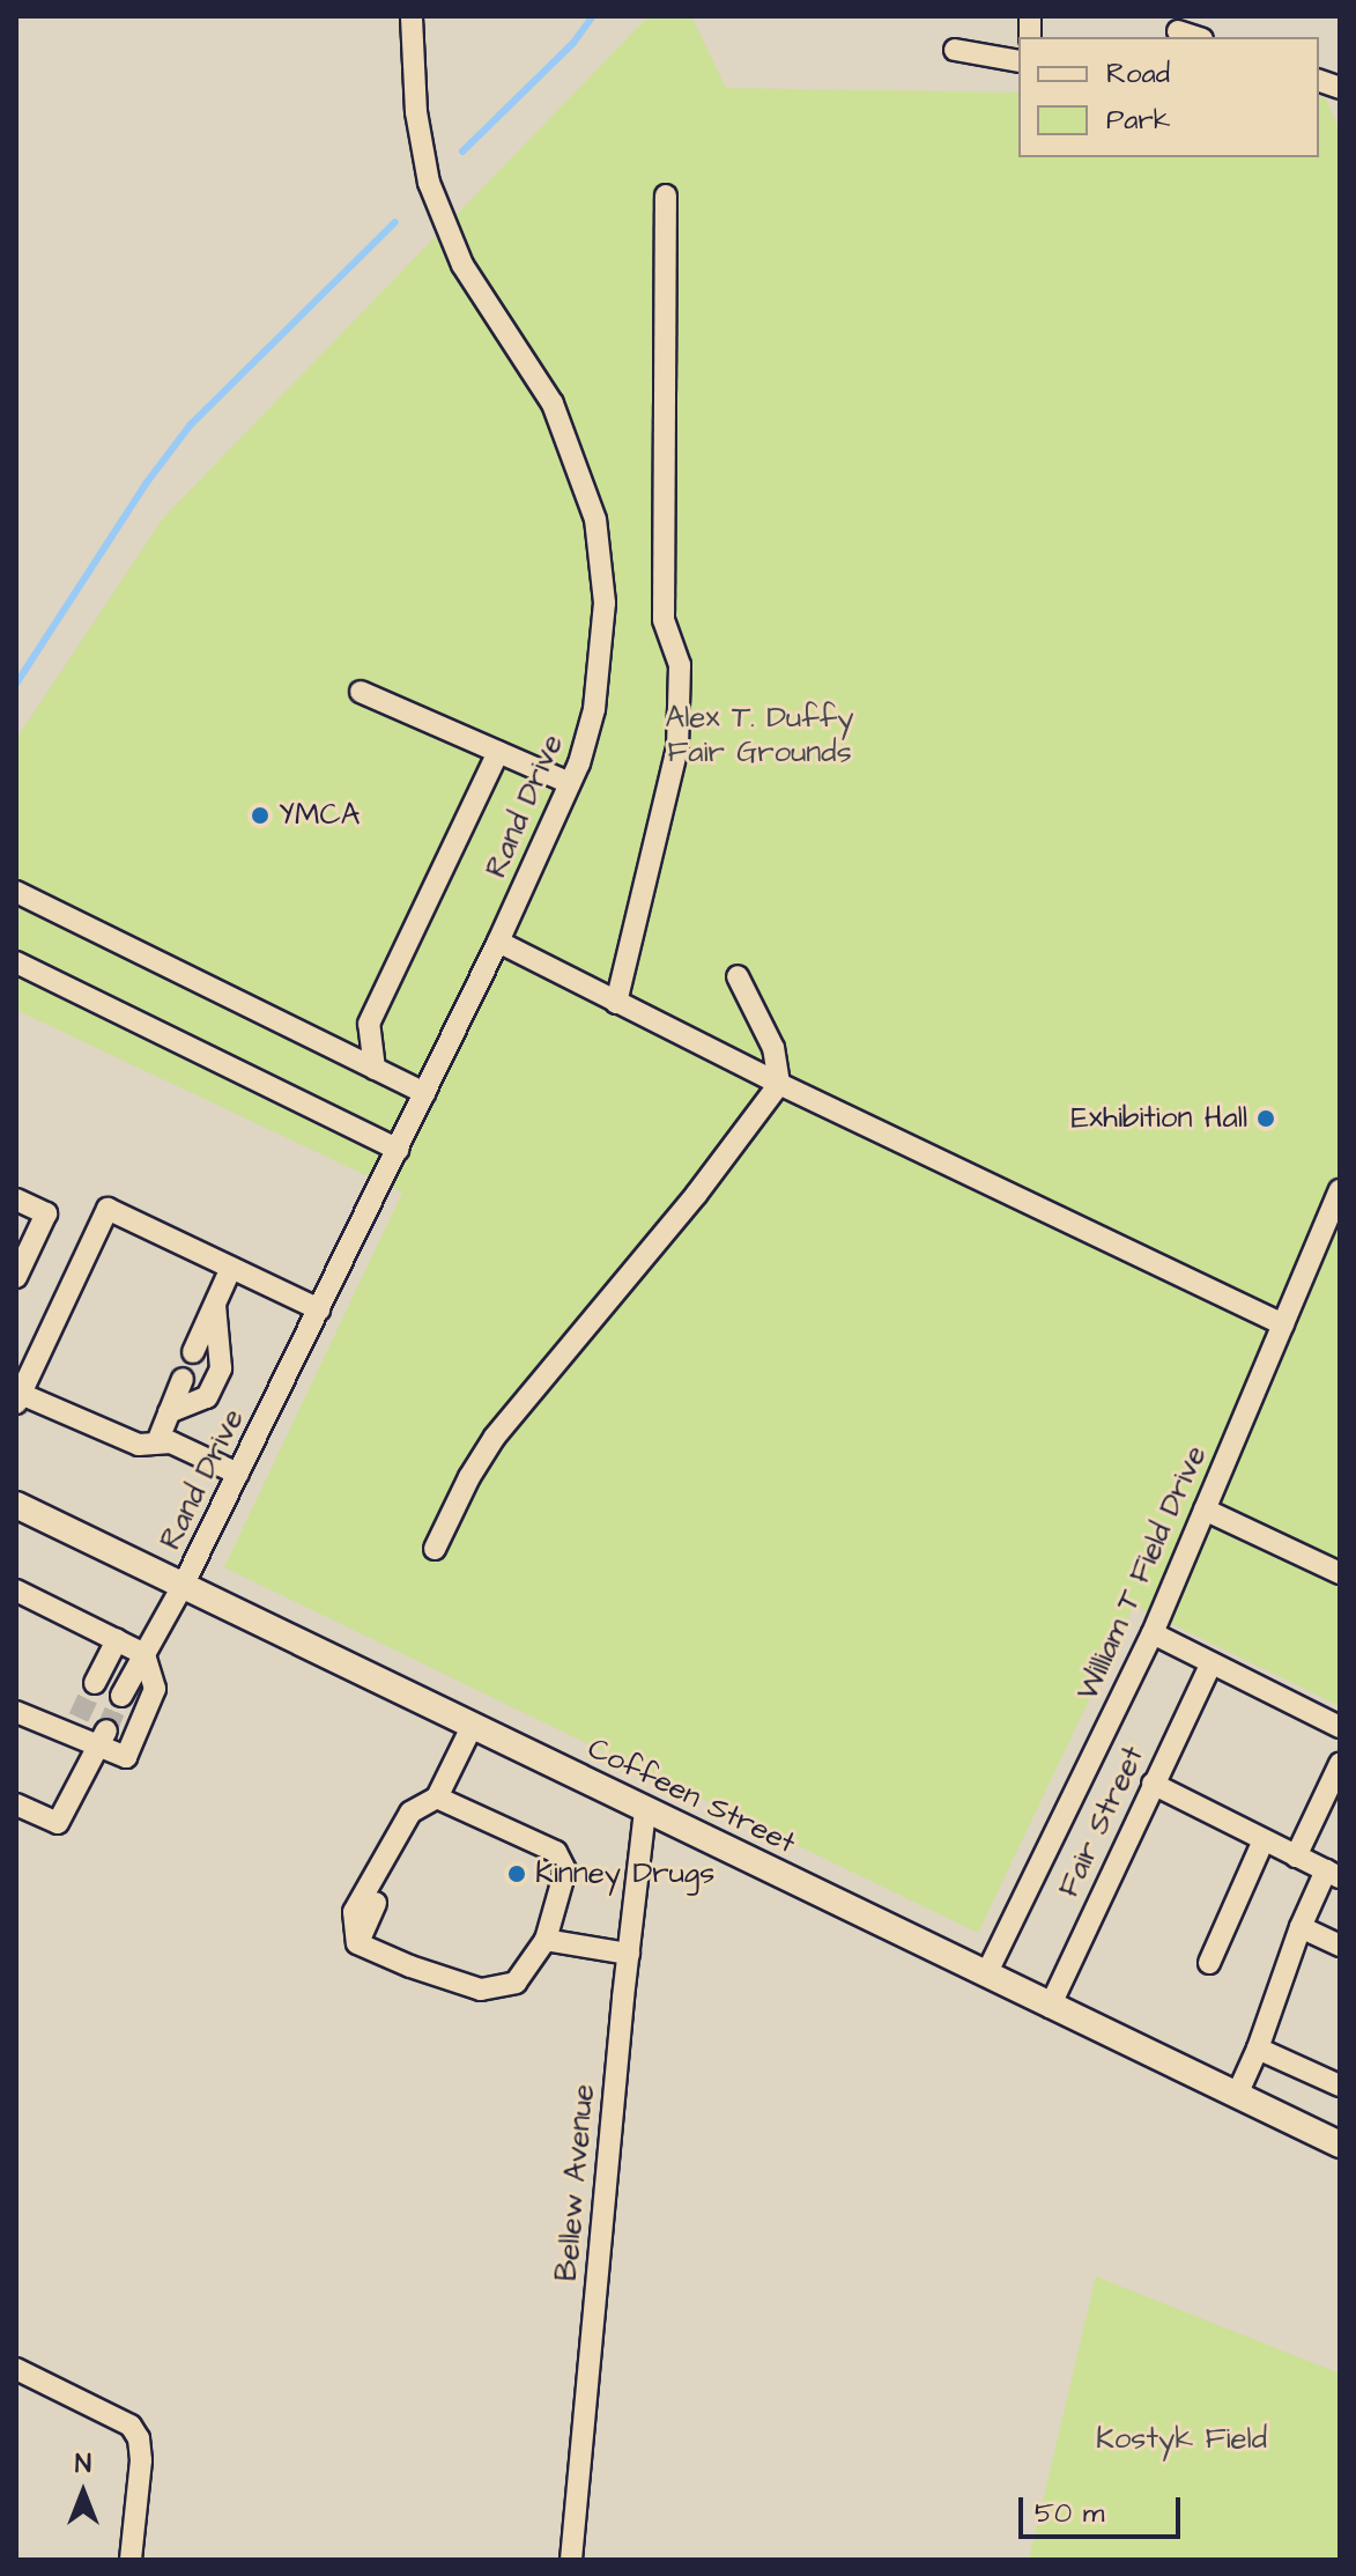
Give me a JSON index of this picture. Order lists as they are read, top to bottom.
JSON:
{
  "streets": {
    "main road": ["Coffeen Street"],
    "street": [
      "Rand Drive",
      "William T Field Drive",
      "Fair Street",
      "Bellew Avenue"
    ]
  },
  "crossings": [
    ["Rand Drive", "Coffeen Street"],
    ["William T Field Drive", "Coffeen Street"],
    ["Coffeen Street", "Fair Street"],
    ["Coffeen Street", "Bellew Avenue"]
  ],
  "parks": ["Alex T. Duffy Fair Grounds", "Kostyk Field"],
  "places": ["YMCA", "Exhibition Hall", "Kinney Drugs"],
  "legend": ["Road", "Park"],
  "scale_bar": "50 m",
  "north": "top"
}
